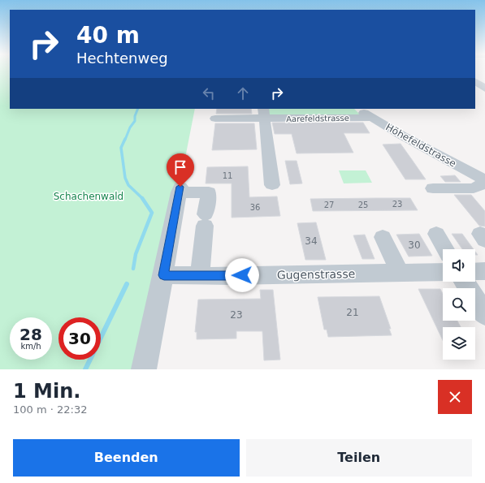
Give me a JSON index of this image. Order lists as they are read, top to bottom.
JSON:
{
  "streets": {
    "street": ["Aarefeldstrasse", "Höhefeldstrasse", "Gugenstrasse"]
  },
  "crossings": [
    ["Aarefeldstrasse", "Höhefeldstrasse"]
  ],
  "parks": ["Schachenwald"],
  "house_numbers": [
    "11",
    "23",
    "27",
    "25",
    "36",
    "34",
    "30",
    "21",
    "23"
  ],
  "page": {
    "turn": ["40 m", "Hechtenweg"],
    "speed": "28 km/h",
    "limit": "30",
    "heading": ["1 Min.", "100 m · 22:32"],
    "buttons": ["Beenden", "Teilen"]
  }
}
